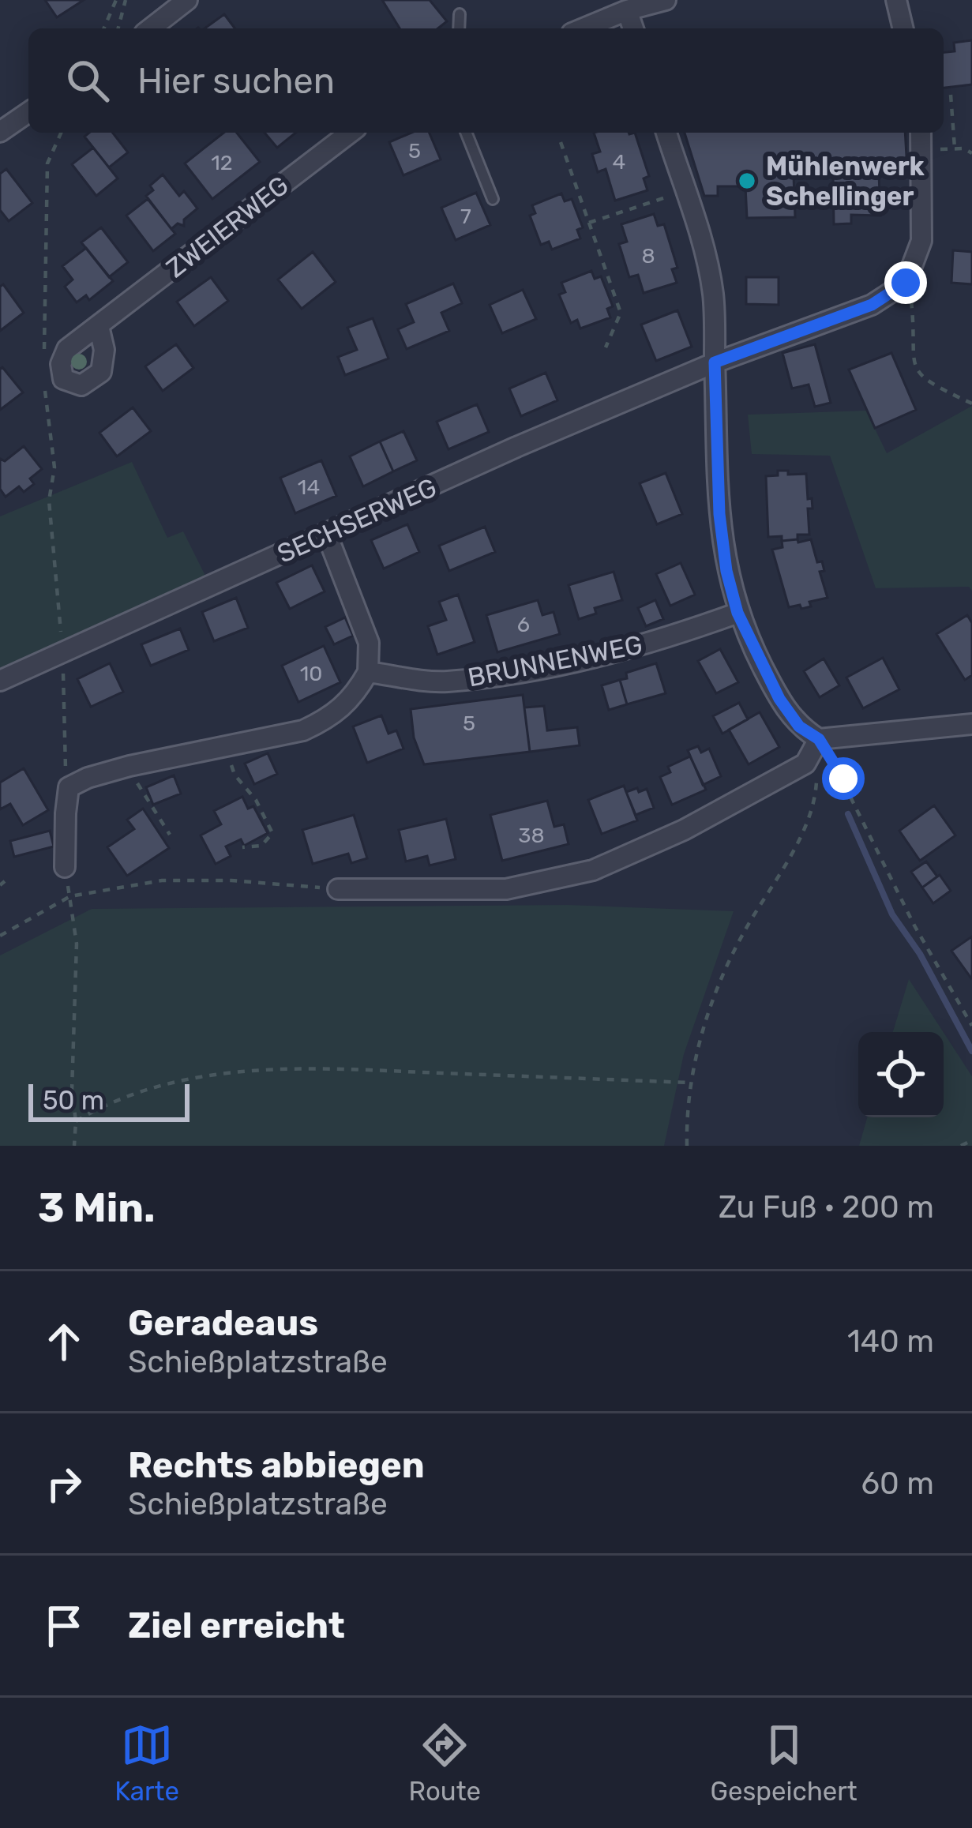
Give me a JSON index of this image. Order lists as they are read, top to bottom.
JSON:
{
  "streets": {
    "street": ["ZWEIERWEG", "SECHSERWEG", "BRUNNENWEG"]
  },
  "places": ["Mühlenwerk Schellinger"],
  "house_numbers": [
    "5",
    "4",
    "12",
    "7",
    "8",
    "14",
    "6",
    "10",
    "5",
    "38"
  ],
  "scale_bar": "50 m",
  "page": {
    "search": "Hier suchen",
    "scale": "50 m",
    "heading": ["3 Min.", "Zu Fuß · 200 m"],
    "list": [
      ["Geradeaus", "Schießplatzstraße", "140 m"],
      ["Rechts abbiegen", "Schießplatzstraße", "60 m"],
      "Ziel erreicht"
    ],
    "nav": ["Karte", "Route", "Gespeichert"]
  }
}
